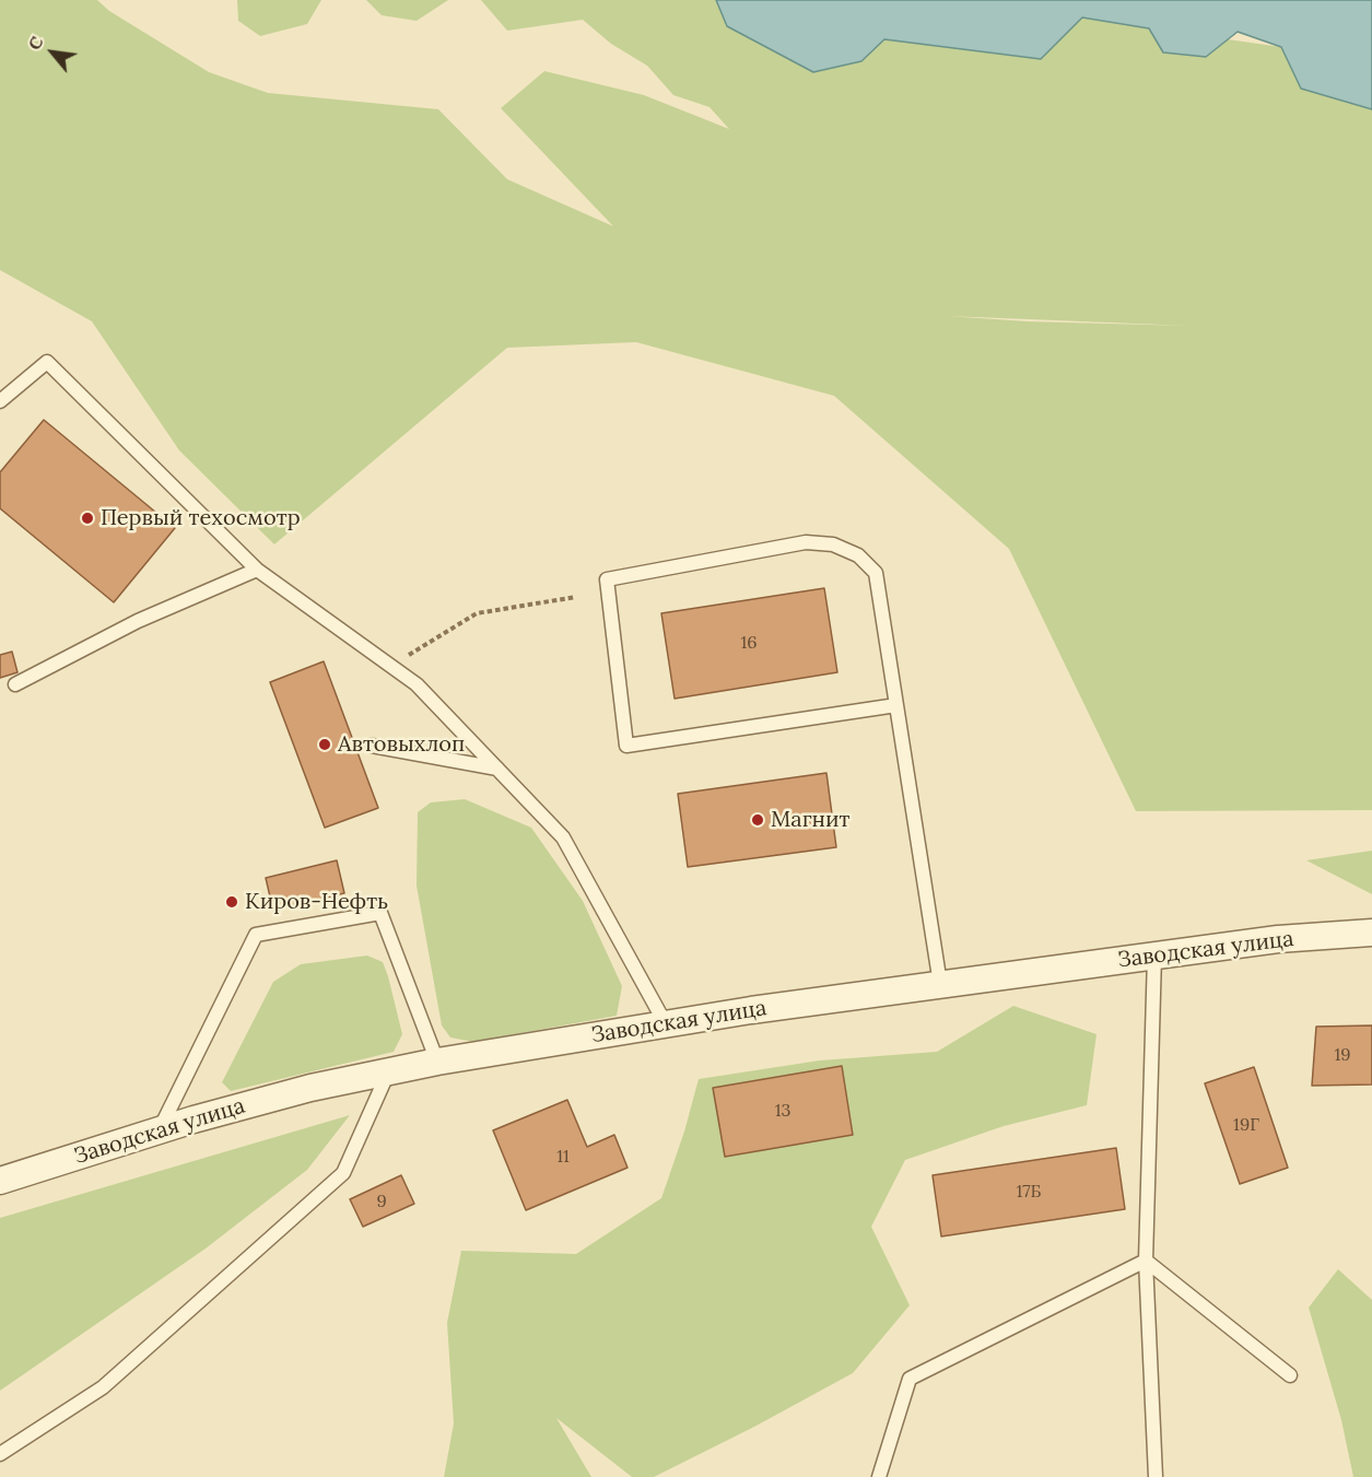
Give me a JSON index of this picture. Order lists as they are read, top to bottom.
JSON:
{
  "streets": {
    "street": ["Заводская улица"]
  },
  "places": [
    "Первый техосмотр",
    "Автовыхлоп",
    "Магнит",
    "Киров-Нефть"
  ],
  "house_numbers": [
    "16",
    "19",
    "13",
    "19Г",
    "11",
    "17Б",
    "9"
  ],
  "north": "top left"
}
